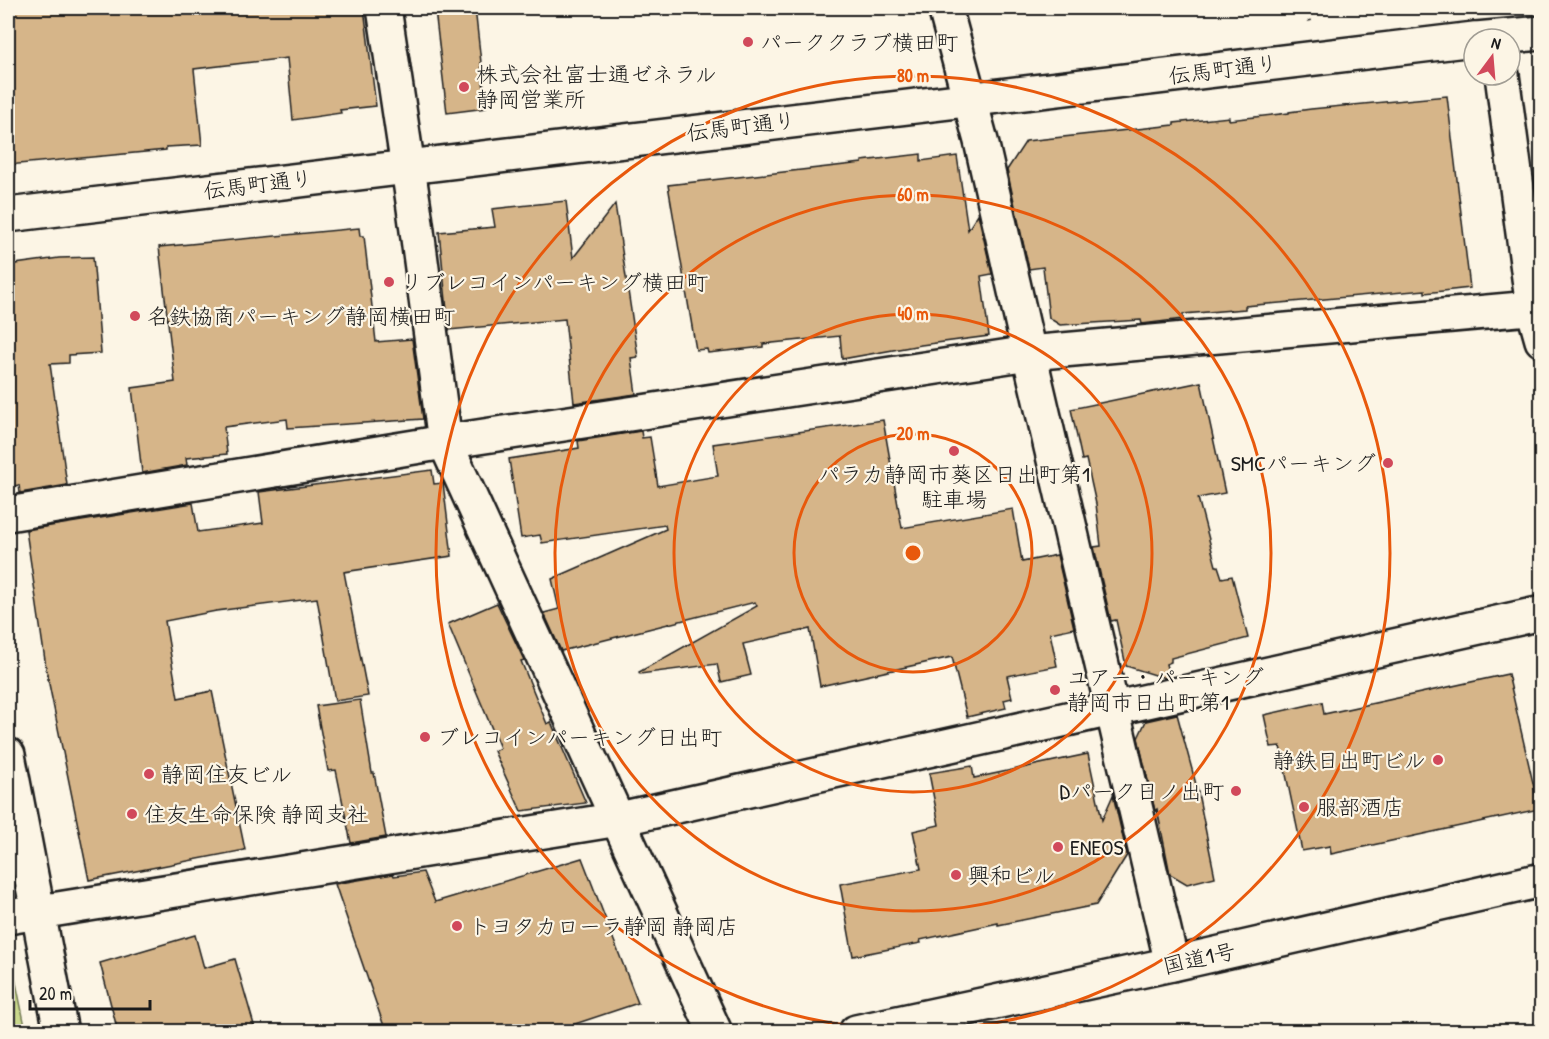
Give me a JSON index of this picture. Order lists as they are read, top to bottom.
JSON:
{
  "streets": {
    "main road": ["伝馬町通り", "国道1号"]
  },
  "places": [
    "パーククラブ横田町",
    "株式会社富士通ゼネラル 静岡営業所",
    "リブレコインパーキング横田町",
    "名鉄協商パーキング静岡横田町",
    "パラカ静岡市葵区日出町第1 駐車場",
    "SMCパーキング",
    "ユアー・パーキング 静岡市日出町第1",
    "ブレコインパーキング日出町",
    "静鉄日出町ビル",
    "静岡住友ビル",
    "Dパーク日ノ出町",
    "服部酒店",
    "住友生命保険 静岡支社",
    "ENEOS",
    "興和ビル",
    "トヨタカローラ静岡 静岡店"
  ],
  "scale_bar": "20 m",
  "north": "top",
  "rings": [
    "80 m",
    "60 m",
    "40 m",
    "20 m"
  ]
}
